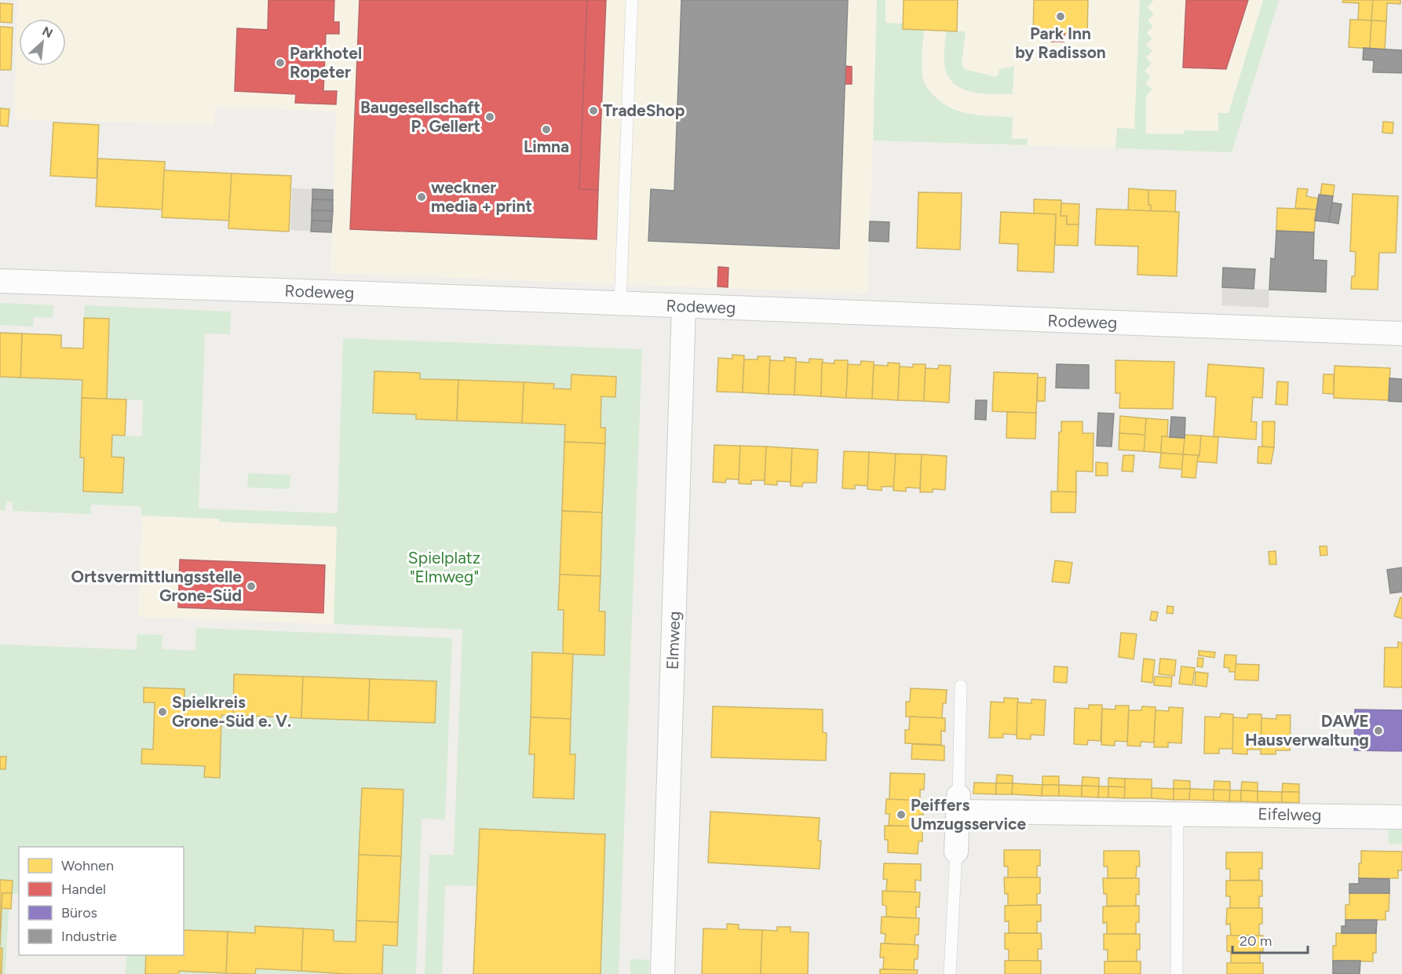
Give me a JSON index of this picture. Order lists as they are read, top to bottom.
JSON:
{
  "streets": {
    "street": ["Rodeweg", "Elmweg", "Eifelweg"]
  },
  "crossings": [
    ["Rodeweg", "Elmweg"]
  ],
  "parks": ["Spielplatz \"Elmweg\""],
  "places": [
    "Park Inn by Radisson",
    "Parkhotel Ropeter",
    "TradeShop",
    "Baugesellschaft P. Gellert",
    "Limna",
    "weckner media + print",
    "Ortsvermittlungsstelle Grone-Süd",
    "Spielkreis Grone-Süd e. V.",
    "DAWE Hausverwaltung",
    "Peiffers Umzugsservice"
  ],
  "legend": [
    "Wohnen",
    "Handel",
    "Büros",
    "Industrie"
  ],
  "scale_bar": "20 m",
  "north": "top right"
}
